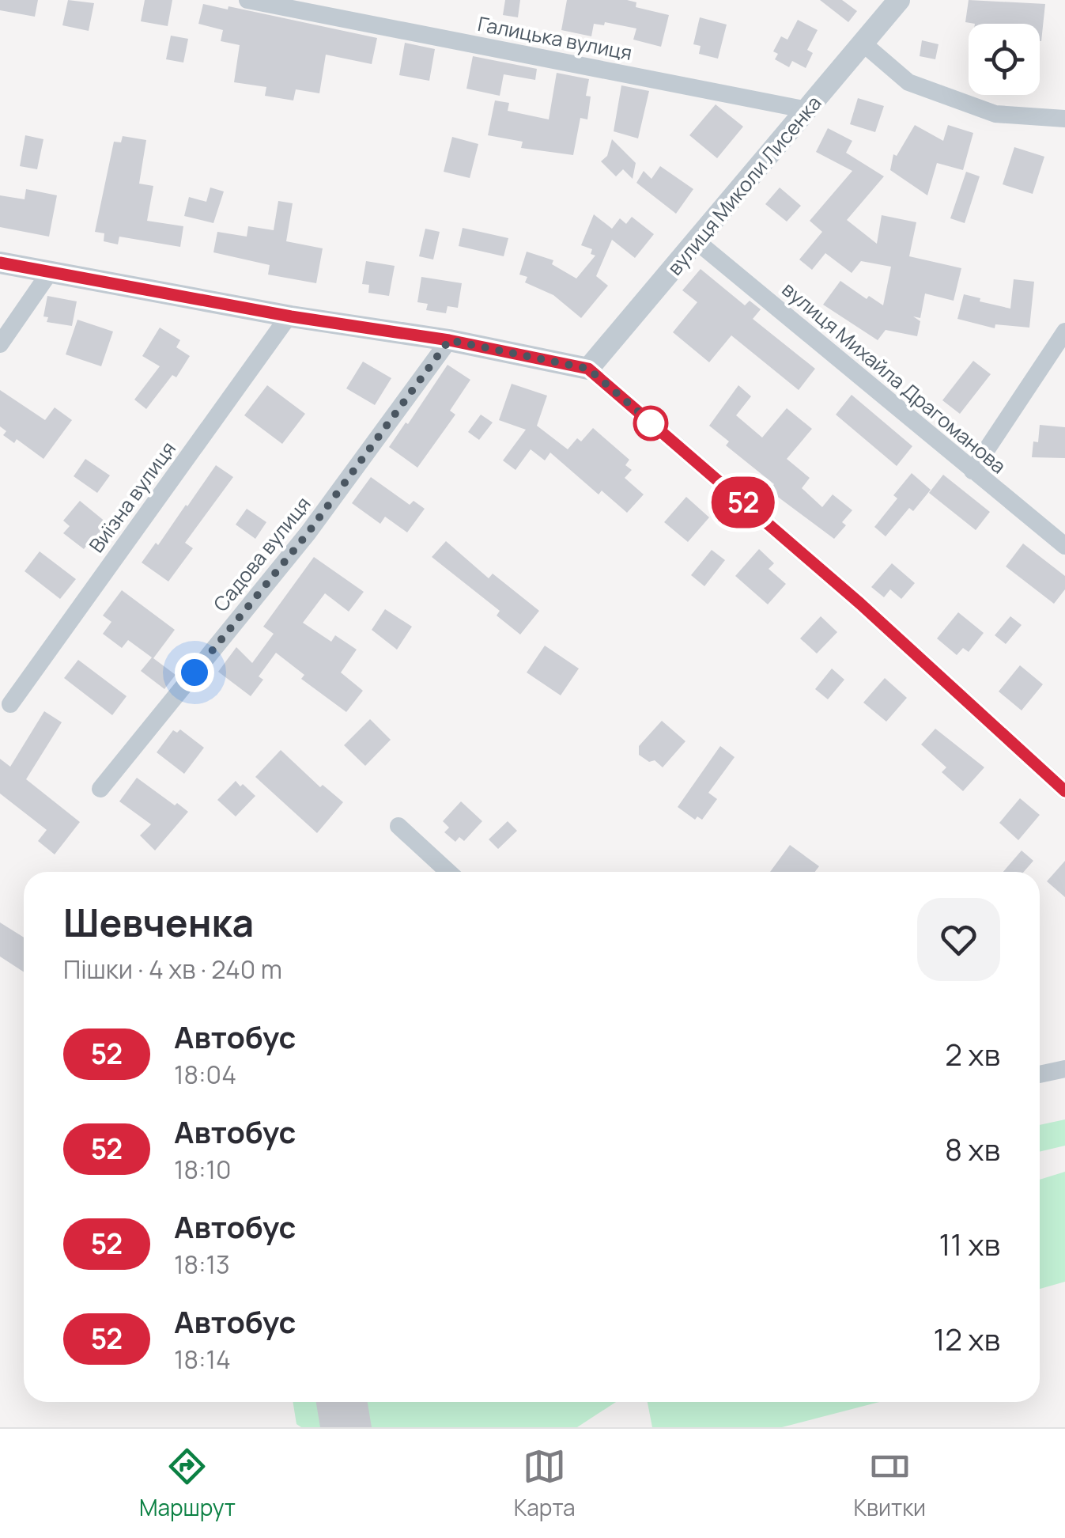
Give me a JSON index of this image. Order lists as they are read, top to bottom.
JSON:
{
  "streets": {
    "street": [
      "Галицька вулиця",
      "вулиця Миколи Лисенка",
      "вулиця Михайла Драгоманова",
      "Виїзна вулиця",
      "Садова вулиця"
    ]
  },
  "crossings": [
    ["Галицька вулиця", "вулиця Миколи Лисенка"],
    ["вулиця Миколи Лисенка", "вулиця Михайла Драгоманова"]
  ],
  "lines": ["bus line 52"],
  "page": {
    "on_map": "52",
    "heading": ["Шевченка", "Пішки · 4 хв · 240 m"],
    "list": [
      {
        "mark": "52",
        "name": "Автобус",
        "note": "18:04",
        "value": "2 хв"
      },
      {
        "mark": "52",
        "name": "Автобус",
        "note": "18:10",
        "value": "8 хв"
      },
      {
        "mark": "52",
        "name": "Автобус",
        "note": "18:13",
        "value": "11 хв"
      },
      {
        "mark": "52",
        "name": "Автобус",
        "note": "18:14",
        "value": "12 хв"
      }
    ],
    "tabs": ["Маршрут", "Карта", "Квитки"]
  }
}
